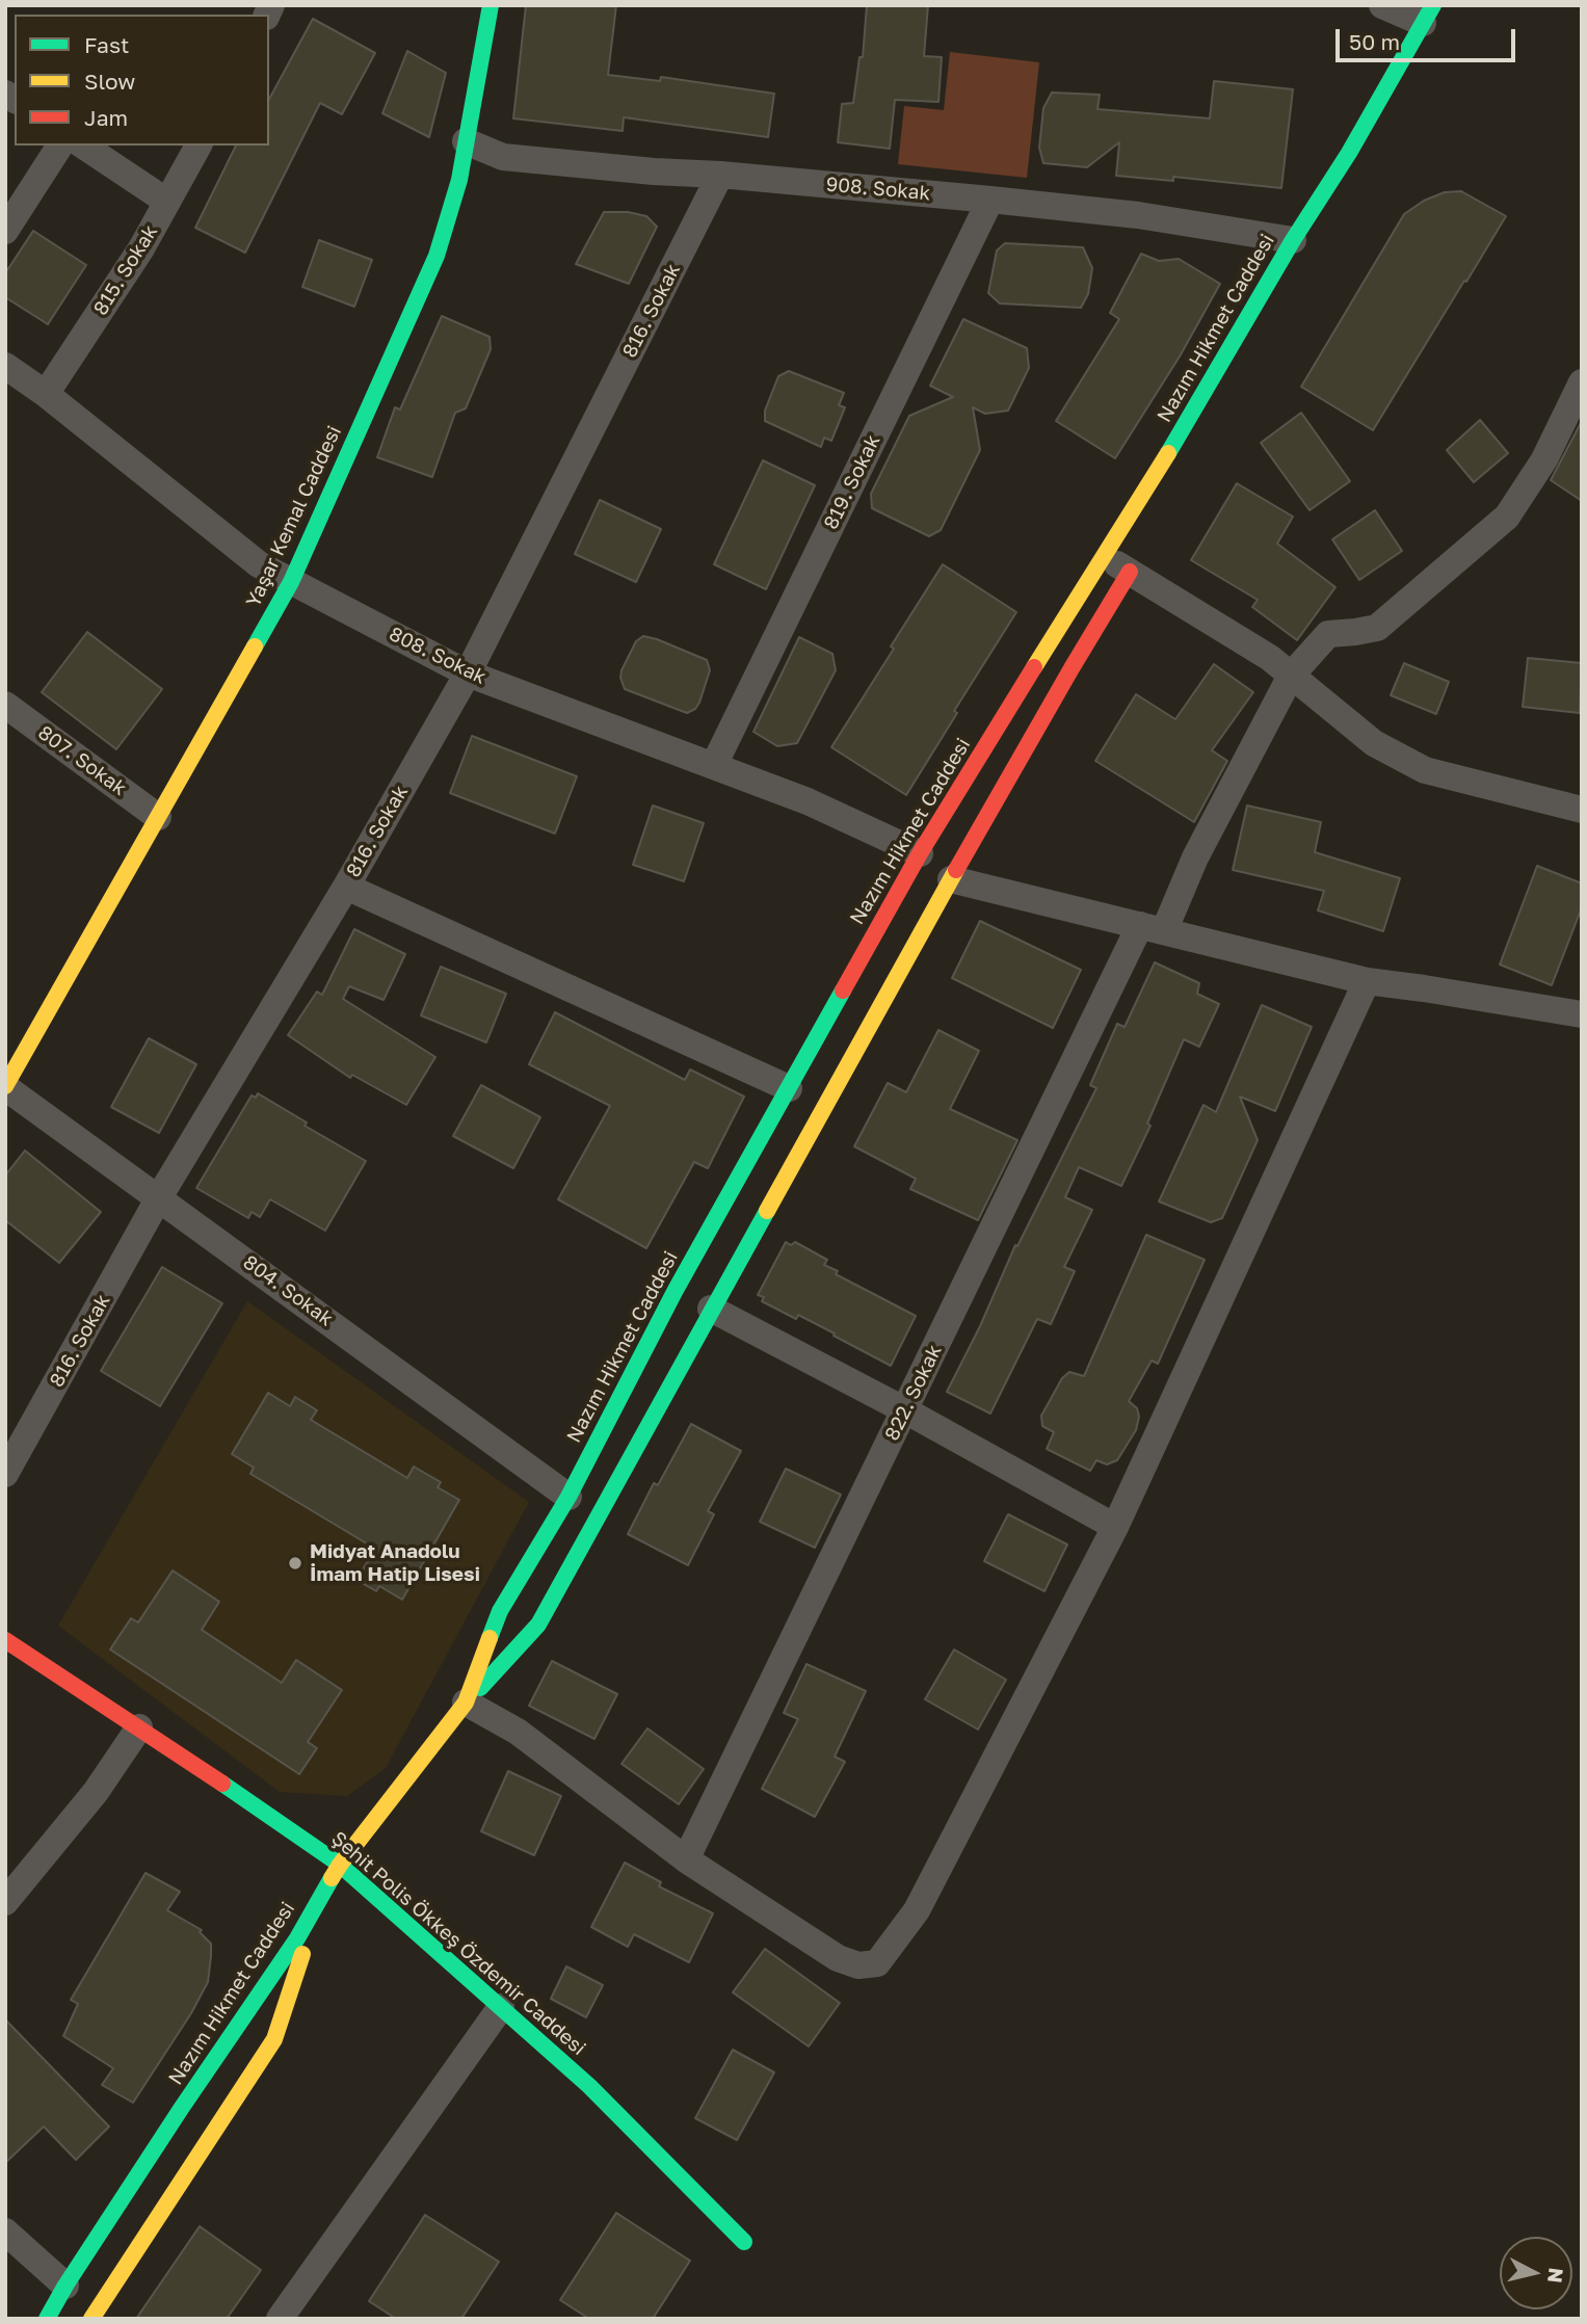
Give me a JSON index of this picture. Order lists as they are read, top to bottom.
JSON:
{
  "streets": {
    "street": [
      "908. Sokak",
      "815. Sokak",
      "816. Sokak",
      "Nazım Hikmet Caddesi",
      "819. Sokak",
      "Yaşar Kemal Caddesi",
      "808. Sokak",
      "807. Sokak",
      "804. Sokak",
      "822. Sokak",
      "Şehit Polis Ökkeş Özdemir Caddesi"
    ]
  },
  "crossings": [
    ["908. Sokak", "816. Sokak"],
    ["908. Sokak", "Nazım Hikmet Caddesi"],
    ["908. Sokak", "819. Sokak"],
    ["908. Sokak", "Yaşar Kemal Caddesi"],
    ["815. Sokak", "808. Sokak"],
    ["816. Sokak", "808. Sokak"],
    ["816. Sokak", "804. Sokak"],
    ["Nazım Hikmet Caddesi", "808. Sokak"],
    ["Nazım Hikmet Caddesi", "804. Sokak"],
    ["Nazım Hikmet Caddesi", "Şehit Polis Ökkeş Özdemir Caddesi"],
    ["819. Sokak", "808. Sokak"],
    ["Yaşar Kemal Caddesi", "808. Sokak"],
    ["Yaşar Kemal Caddesi", "807. Sokak"],
    ["Yaşar Kemal Caddesi", "804. Sokak"]
  ],
  "places": ["Midyat Anadolu İmam Hatip Lisesi"],
  "legend": ["Fast", "Slow", "Jam"],
  "scale_bar": "50 m",
  "north": "right"
}
